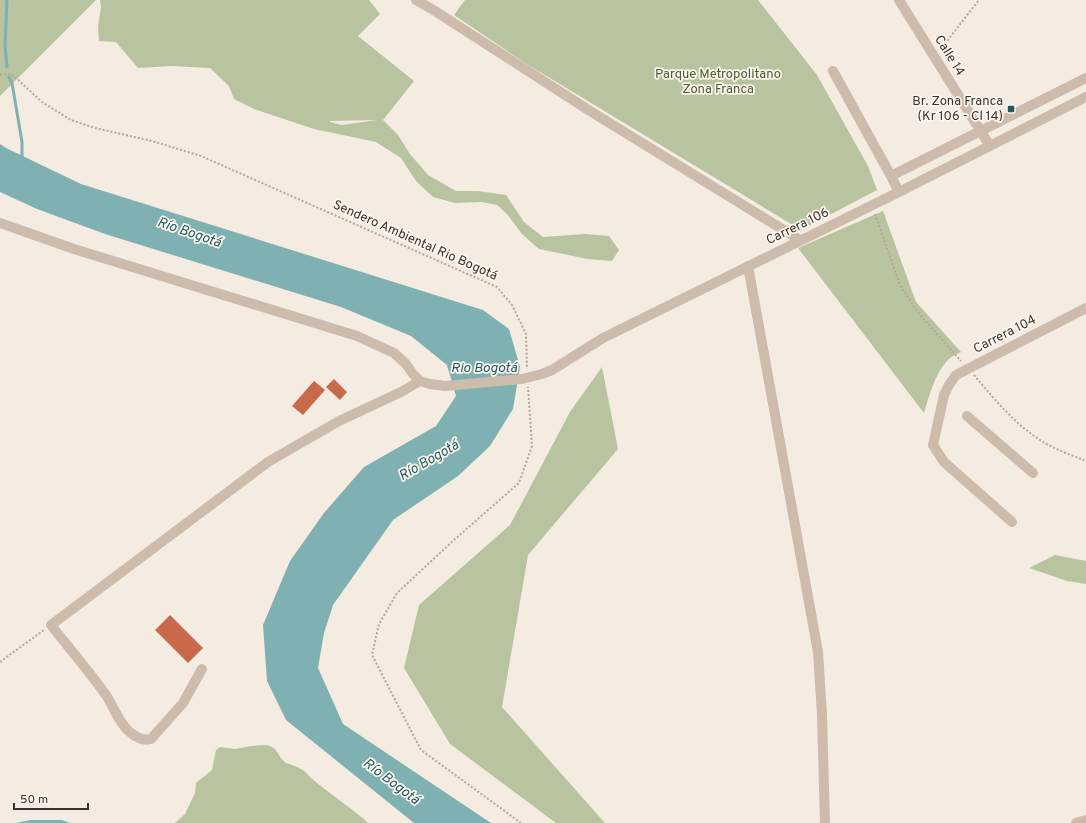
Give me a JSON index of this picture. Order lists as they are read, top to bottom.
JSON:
{
  "streets": {
    "street": ["Calle 14", "Carrera 106", "Carrera 104"],
    "path": ["Sendero Ambiental Rio Bogotá"]
  },
  "crossings": [
    ["Calle 14", "Carrera 106"],
    ["Carrera 106", "Sendero Ambiental Rio Bogotá"]
  ],
  "water": ["Río Bogotá", "Rio Bogotá"],
  "parks": ["Parque Metropolitano Zona Franca"],
  "places": {
    "transit": ["Br. Zona Franca (Kr 106 - Cl 14)"]
  },
  "scale_bar": "50 m"
}
